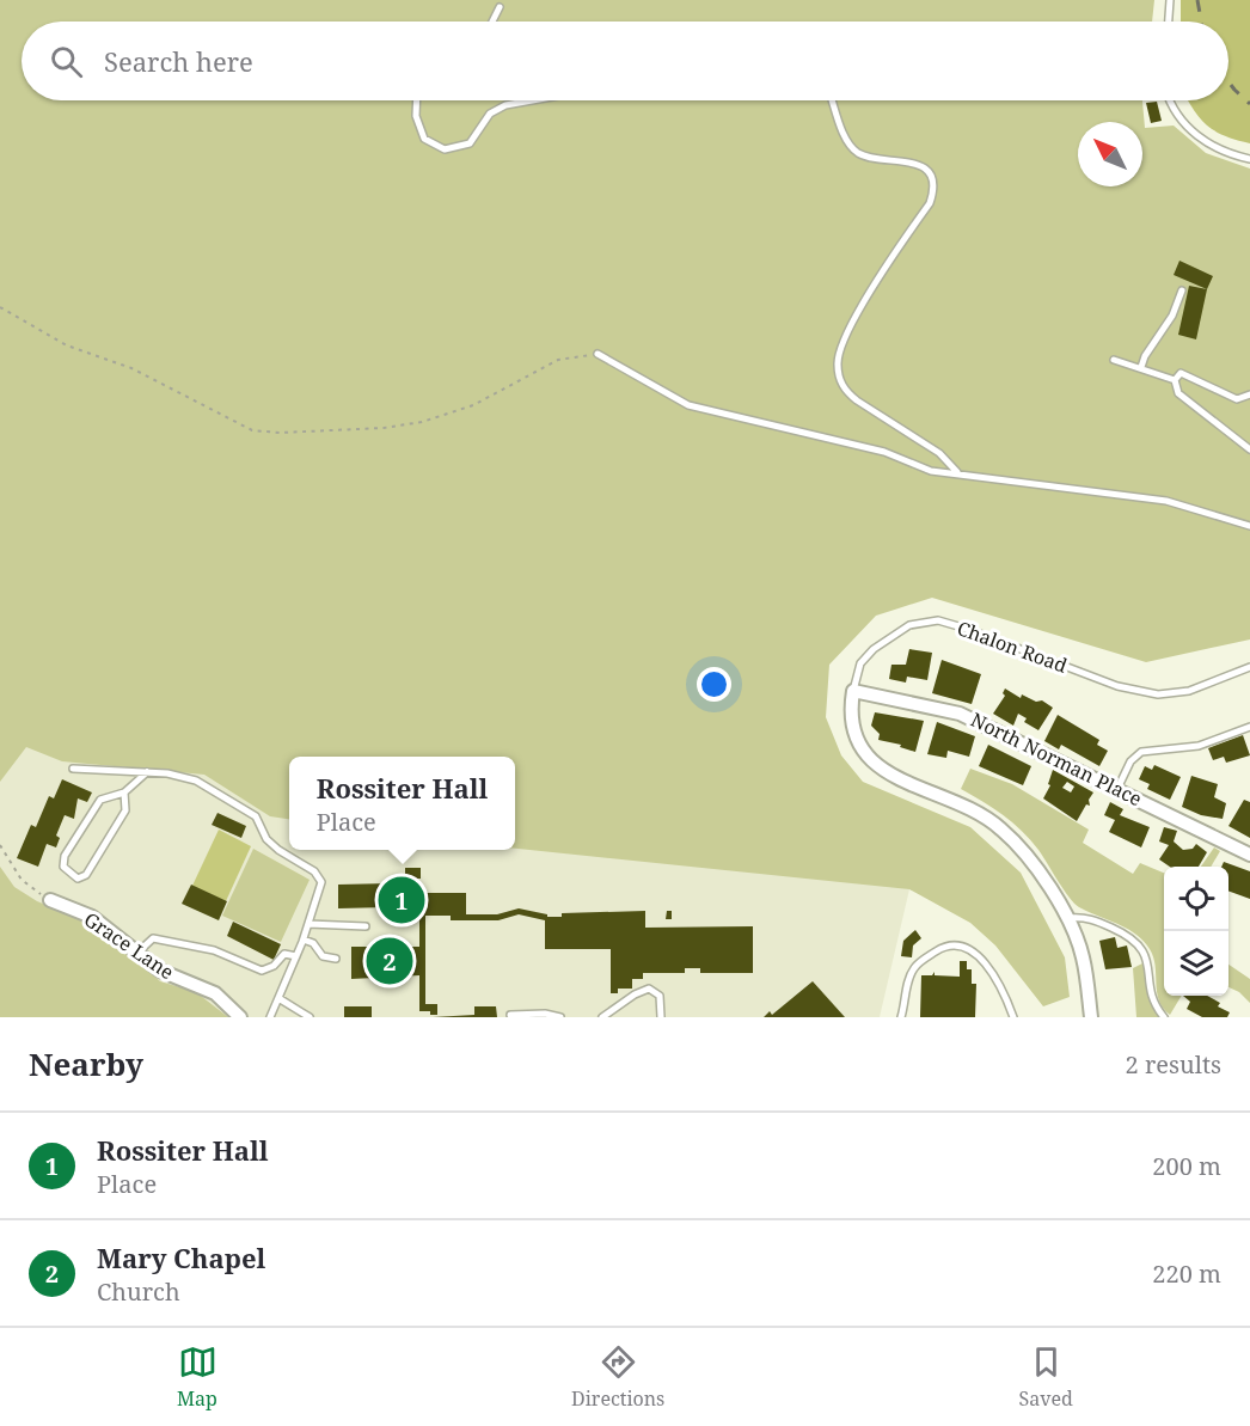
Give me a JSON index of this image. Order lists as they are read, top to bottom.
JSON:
{
  "streets": {
    "street": ["Chalon Road", "North Norman Place", "Grace Lane"]
  },
  "crossings": [
    ["Chalon Road", "North Norman Place"]
  ],
  "north": "top left",
  "page": {
    "search": "Search here",
    "popup": ["Rossiter Hall", "Place"],
    "pins": ["1", "2"],
    "heading": ["Nearby", "2 results"],
    "list": [
      {
        "mark": "1",
        "name": "Rossiter Hall",
        "note": "Place",
        "value": "200 m"
      },
      {
        "mark": "2",
        "name": "Mary Chapel",
        "note": "Church",
        "value": "220 m"
      }
    ],
    "nav": ["Map", "Directions", "Saved"]
  }
}
